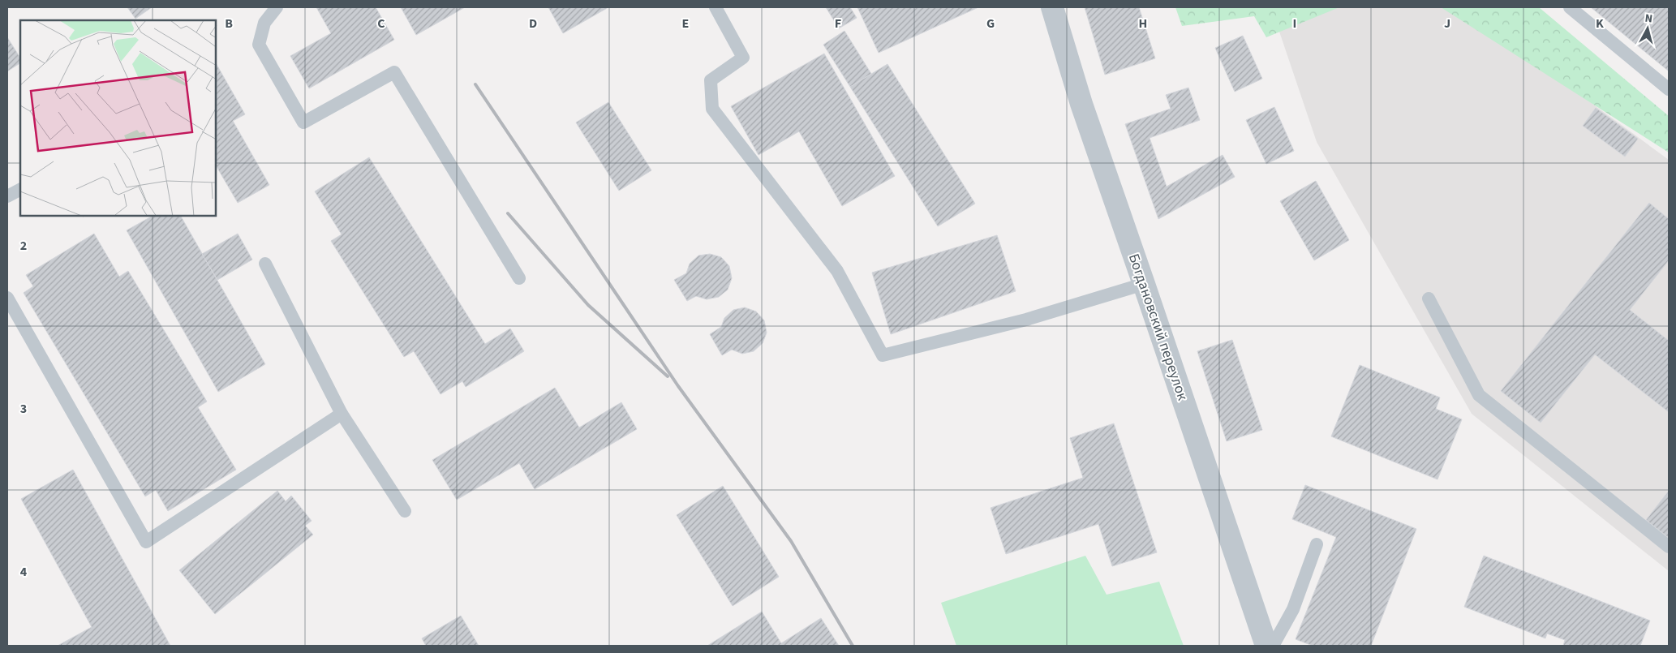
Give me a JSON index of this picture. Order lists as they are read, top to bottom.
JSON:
{
  "streets": {
    "street": ["Богдановский переулок"]
  },
  "north": "top",
  "grid": {
    "columns": [
      "B",
      "C",
      "D",
      "E",
      "F",
      "G",
      "H",
      "I",
      "J",
      "K"
    ],
    "rows": ["2", "3", "4"]
  }
}
